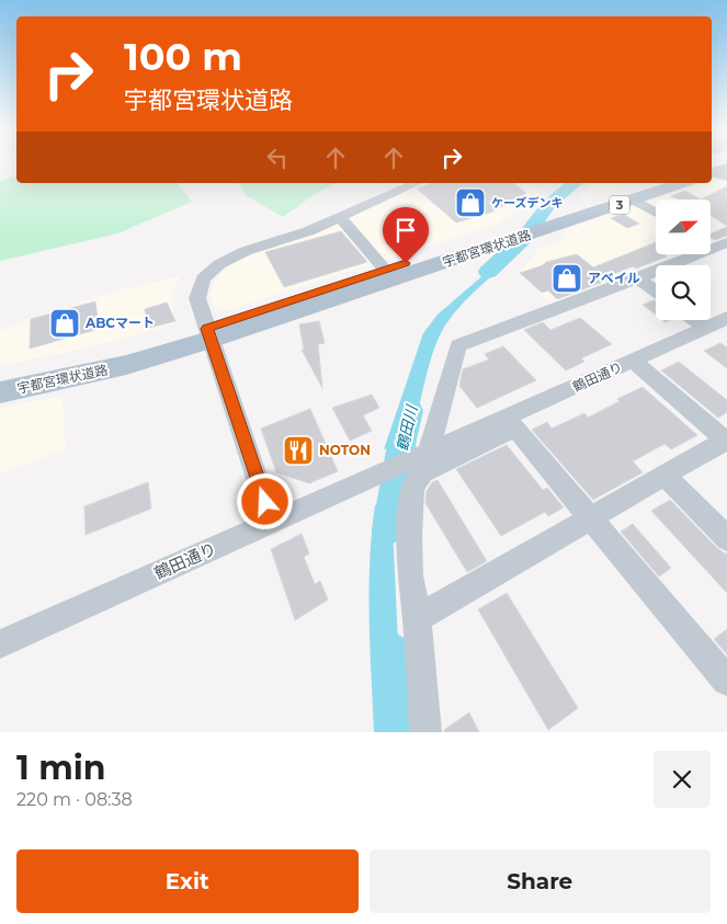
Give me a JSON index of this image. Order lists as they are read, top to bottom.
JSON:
{
  "streets": {
    "main road": ["3", "宇都宮環状道路"],
    "street": ["鶴田通り"]
  },
  "water": ["鶴田川"],
  "places": {
    "shop": ["ケーズデンキ", "アベイル", "ABCマート"],
    "restaurant": ["NOTON"]
  },
  "north": "right",
  "page": {
    "turn": ["100 m", "宇都宮環状道路"],
    "heading": ["1 min", "220 m · 08:38"],
    "buttons": ["Exit", "Share"]
  }
}
